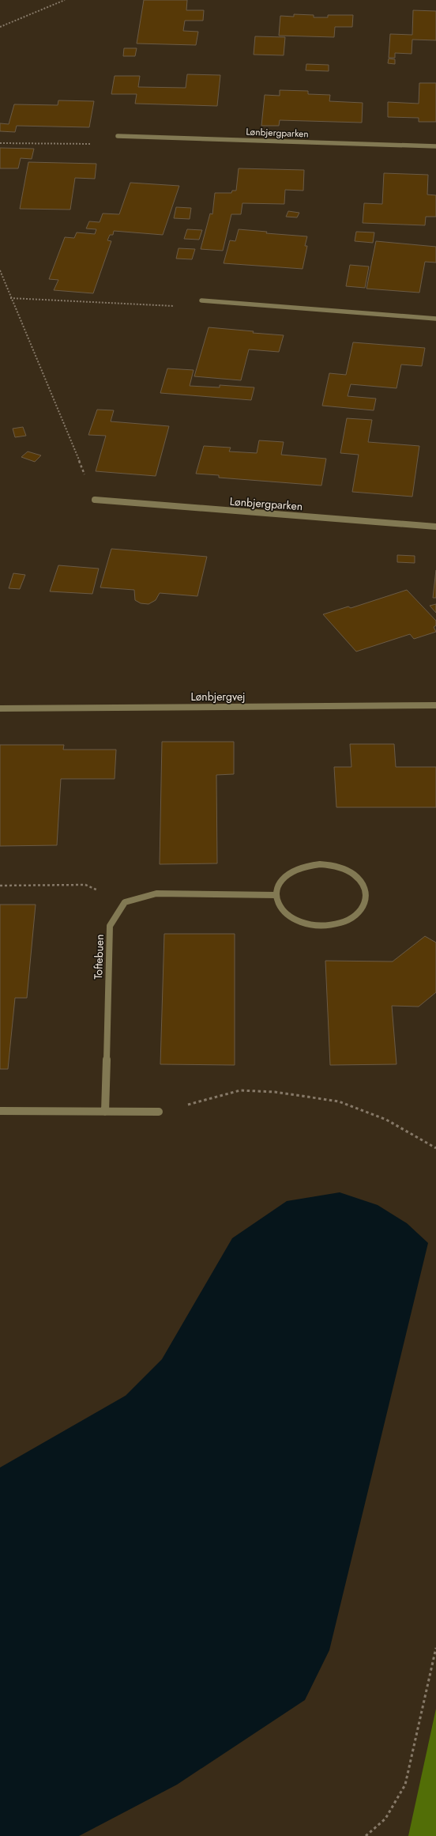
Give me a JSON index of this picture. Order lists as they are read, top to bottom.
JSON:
{
  "streets": {
    "street": ["Lønbjergparken", "Lønbjergvej", "Toftebuen"]
  }
}
